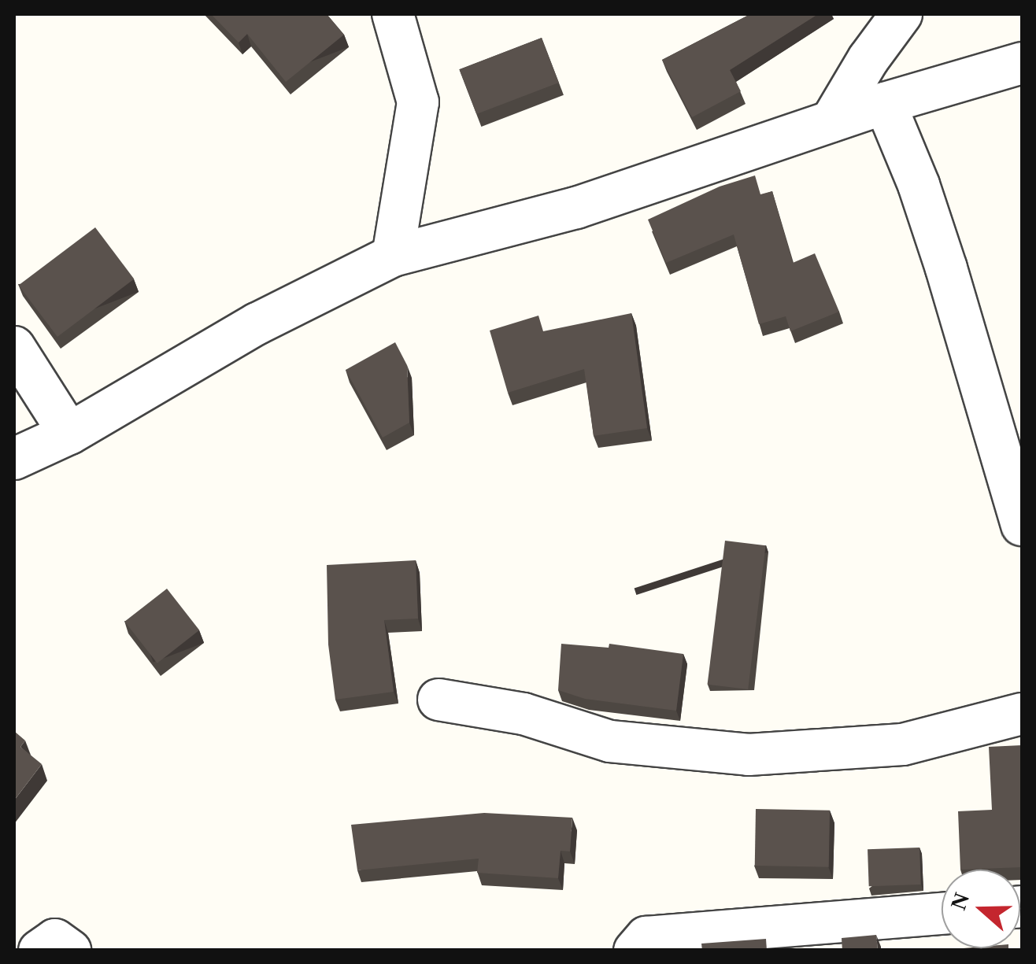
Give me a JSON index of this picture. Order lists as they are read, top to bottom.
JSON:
{
  "north": "left"
}
